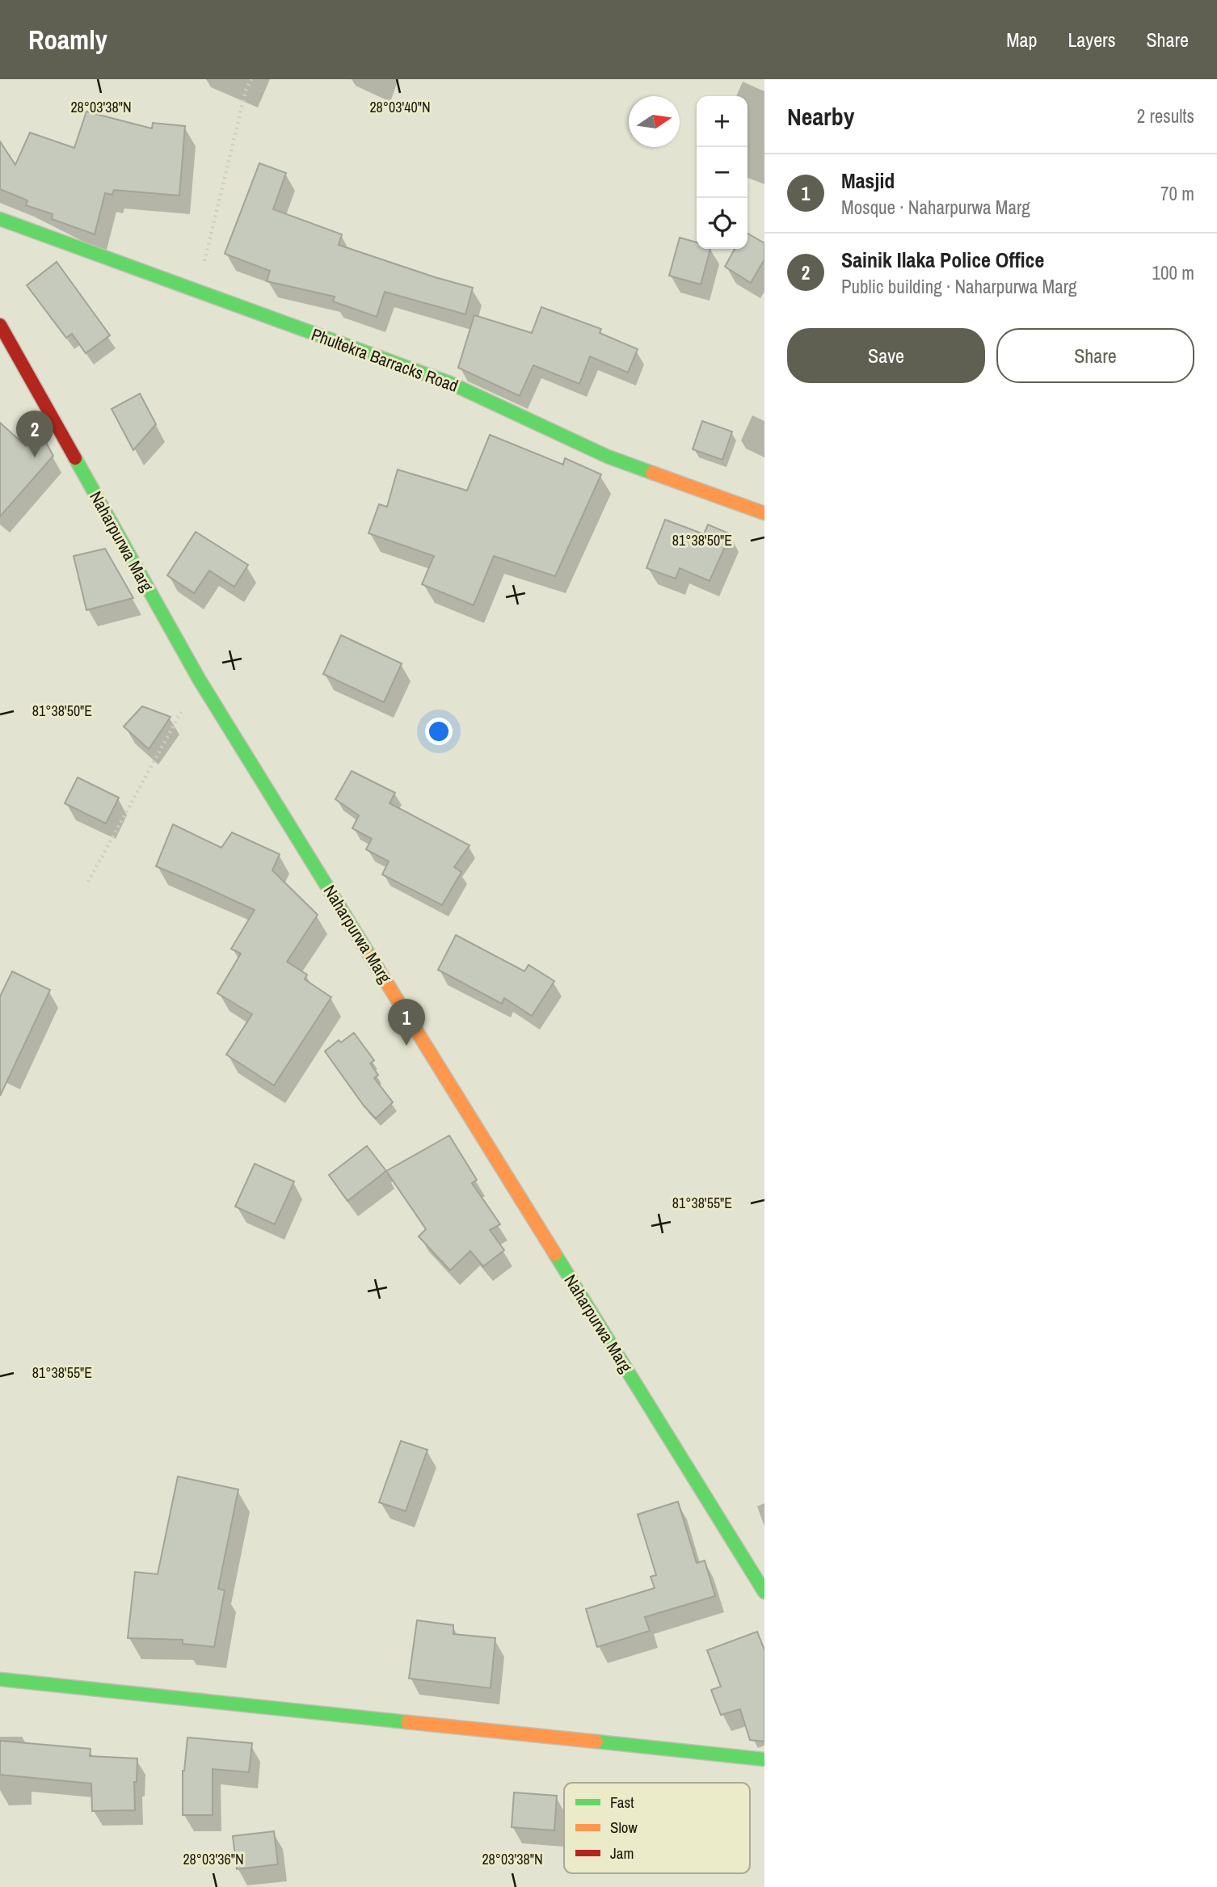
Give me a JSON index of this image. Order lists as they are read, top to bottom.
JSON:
{
  "streets": {
    "street": ["Phultekra Barracks Road", "Naharpurwa Marg"]
  },
  "legend": ["Fast", "Slow", "Jam"],
  "north": "right",
  "page": {
    "header": "Roamly",
    "nav": ["Map", "Layers", "Share"],
    "heading": ["Nearby", "2 results"],
    "map_buttons": ["+", "−"],
    "list": [
      {
        "mark": "1",
        "name": "Masjid",
        "note": "Mosque · Naharpurwa Marg",
        "value": "70 m"
      },
      {
        "mark": "2",
        "name": "Sainik Ilaka Police Office",
        "note": "Public building · Naharpurwa Marg",
        "value": "100 m"
      }
    ],
    "buttons": ["Save", "Share"],
    "pins": ["2", "1"]
  },
  "coordinates": [
    "28°03'38\"N",
    "28°03'40\"N",
    "81°38'50\"E",
    "81°38'55\"E",
    "28°03'36\"N"
  ]
}
